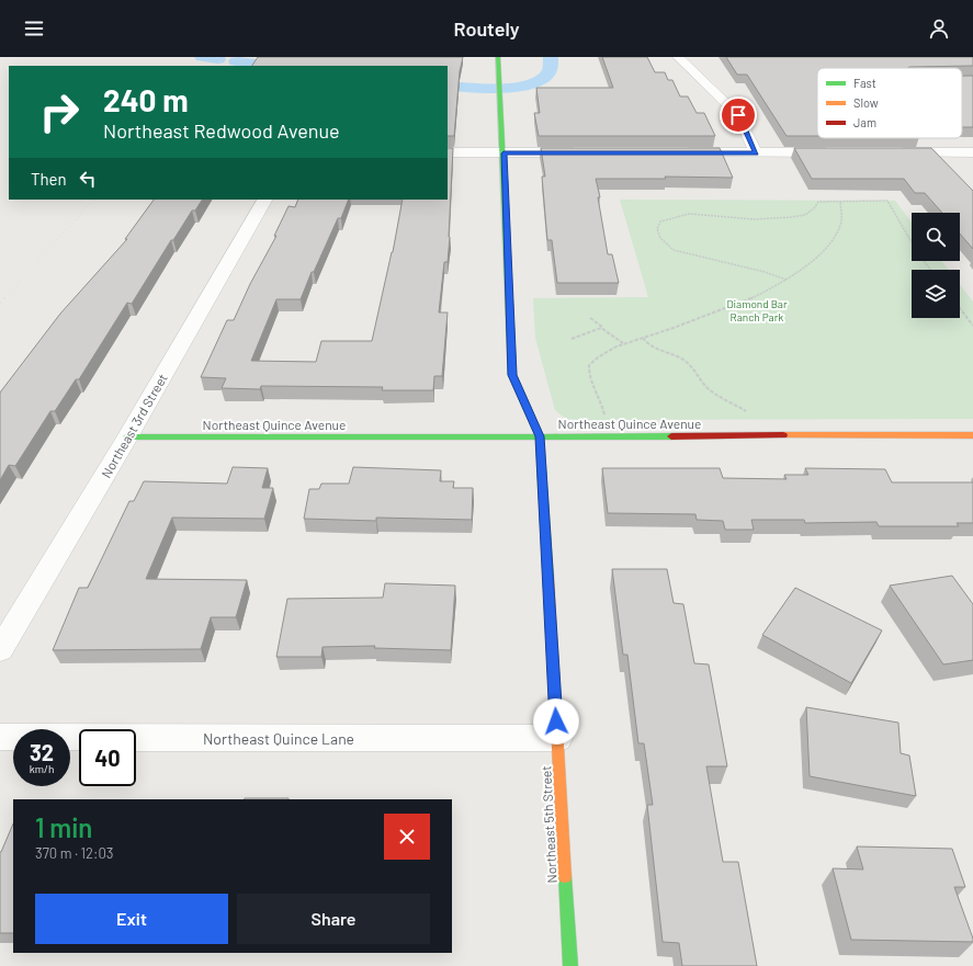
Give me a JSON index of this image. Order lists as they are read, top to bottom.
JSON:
{
  "streets": {
    "street": [
      "Northeast Quince Avenue",
      "Northeast 3rd Street",
      "Northeast Quince Lane",
      "Northeast 5th Street"
    ]
  },
  "crossings": [
    ["Northeast Quince Avenue", "Northeast 3rd Street"],
    ["Northeast Quince Avenue", "Northeast 5th Street"],
    ["Northeast Quince Lane", "Northeast 5th Street"]
  ],
  "parks": ["Diamond Bar Ranch Park"],
  "legend": ["Fast", "Slow", "Jam"],
  "page": {
    "header": "Routely",
    "turn": ["240 m", "Northeast Redwood Avenue"],
    "then": "Then",
    "speed": "32 km/h",
    "limit": "40",
    "heading": ["1 min", "370 m · 12:03"],
    "buttons": ["Exit", "Share"]
  }
}
